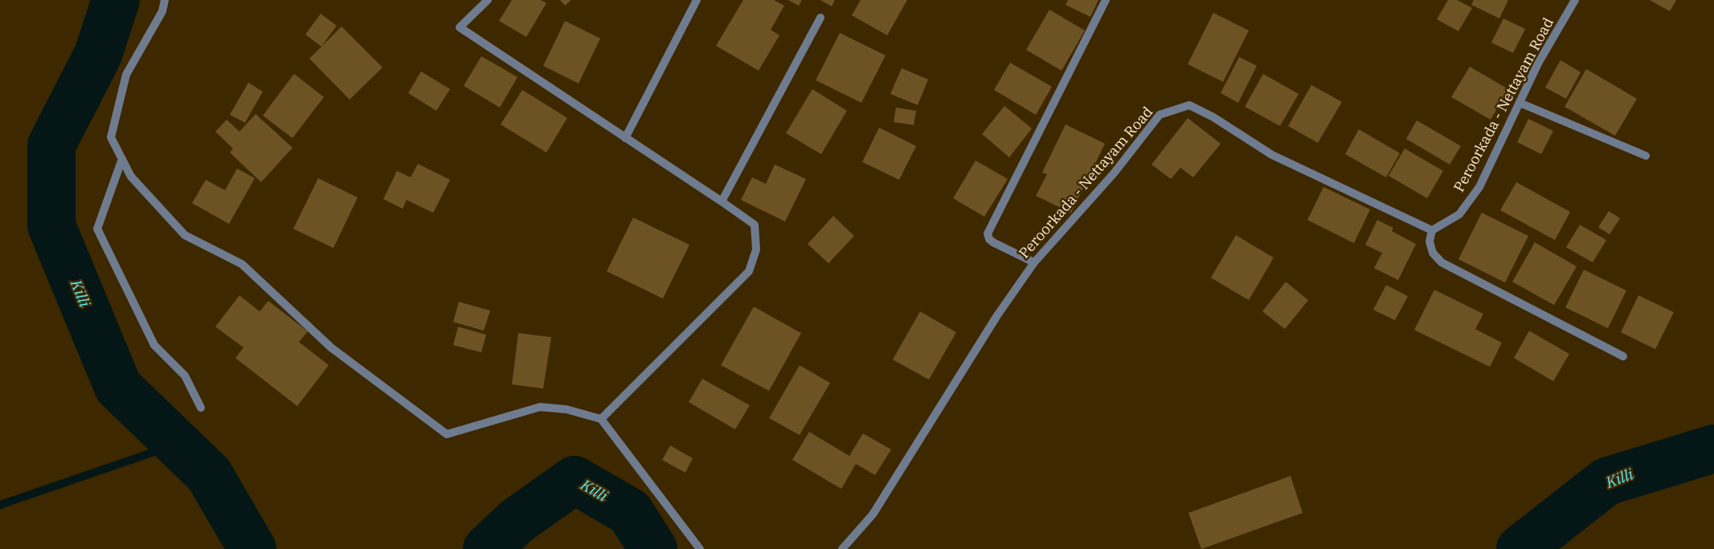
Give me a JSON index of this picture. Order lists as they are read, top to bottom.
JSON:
{
  "streets": {
    "street": ["Peroorkada - Nettayam Road"]
  },
  "water": ["Killi"]
}
